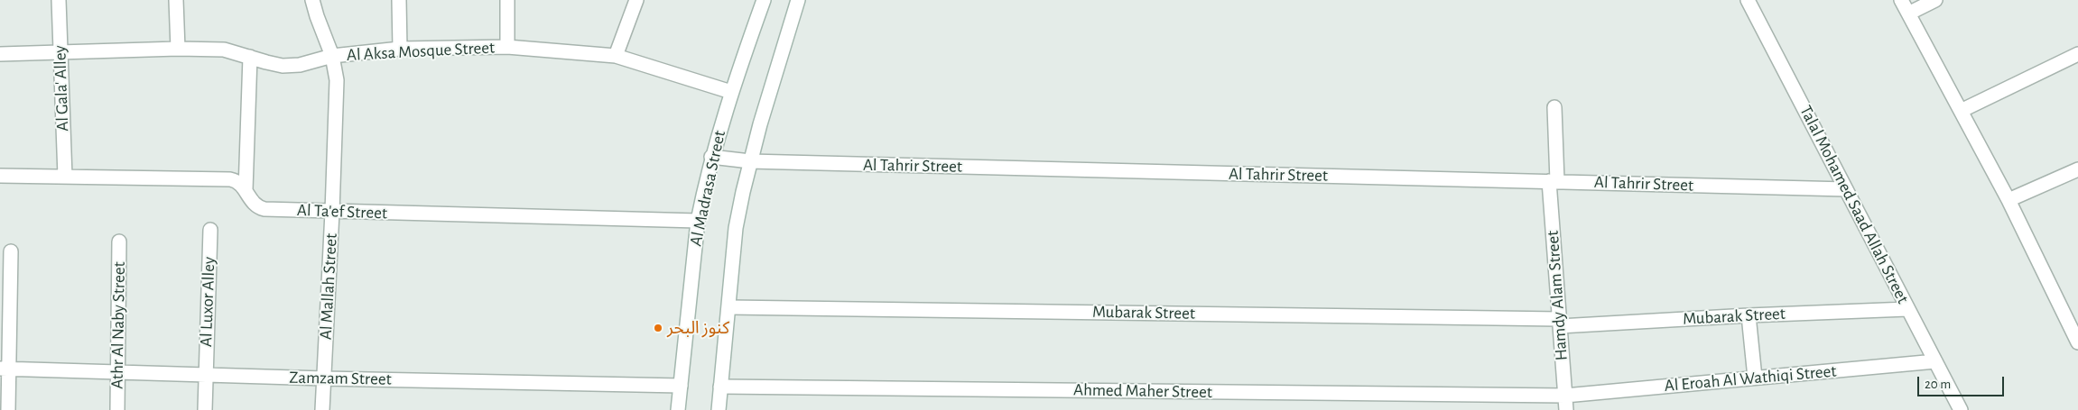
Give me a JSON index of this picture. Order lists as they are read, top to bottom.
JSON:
{
  "streets": {
    "street": [
      "Al Aksa Mosque Street",
      "Al Gala' Alley",
      "Al Tahrir Street",
      "Al Madrasa Street",
      "Talal Mohamed Saad Allah Street",
      "Al Ta'ef Street",
      "Al Mallah Street",
      "Hamdy Alam Street",
      "Al Luxor Alley",
      "Mubarak Street",
      "Athr Al Naby Street",
      "Zamzam Street",
      "Al Eroah Al Wathiqi Street",
      "Ahmed Maher Street"
    ]
  },
  "crossings": [
    ["Al Aksa Mosque Street", "Al Gala' Alley"],
    ["Al Aksa Mosque Street", "Al Madrasa Street"],
    ["Al Aksa Mosque Street", "Al Mallah Street"],
    ["Al Gala' Alley", "Al Ta'ef Street"],
    ["Al Tahrir Street", "Al Madrasa Street"],
    ["Al Tahrir Street", "Talal Mohamed Saad Allah Street"],
    ["Al Tahrir Street", "Hamdy Alam Street"],
    ["Al Madrasa Street", "Al Ta'ef Street"],
    ["Al Madrasa Street", "Mubarak Street"],
    ["Al Madrasa Street", "Zamzam Street"],
    ["Al Madrasa Street", "Ahmed Maher Street"],
    ["Talal Mohamed Saad Allah Street", "Mubarak Street"],
    ["Talal Mohamed Saad Allah Street", "Al Eroah Al Wathiqi Street"],
    ["Al Ta'ef Street", "Al Mallah Street"],
    ["Al Mallah Street", "Zamzam Street"],
    ["Hamdy Alam Street", "Mubarak Street"],
    ["Hamdy Alam Street", "Al Eroah Al Wathiqi Street"],
    ["Hamdy Alam Street", "Ahmed Maher Street"],
    ["Al Luxor Alley", "Zamzam Street"],
    ["Athr Al Naby Street", "Zamzam Street"],
    ["Al Eroah Al Wathiqi Street", "Ahmed Maher Street"]
  ],
  "places": ["كنوز البحر"],
  "scale_bar": "20 m"
}
